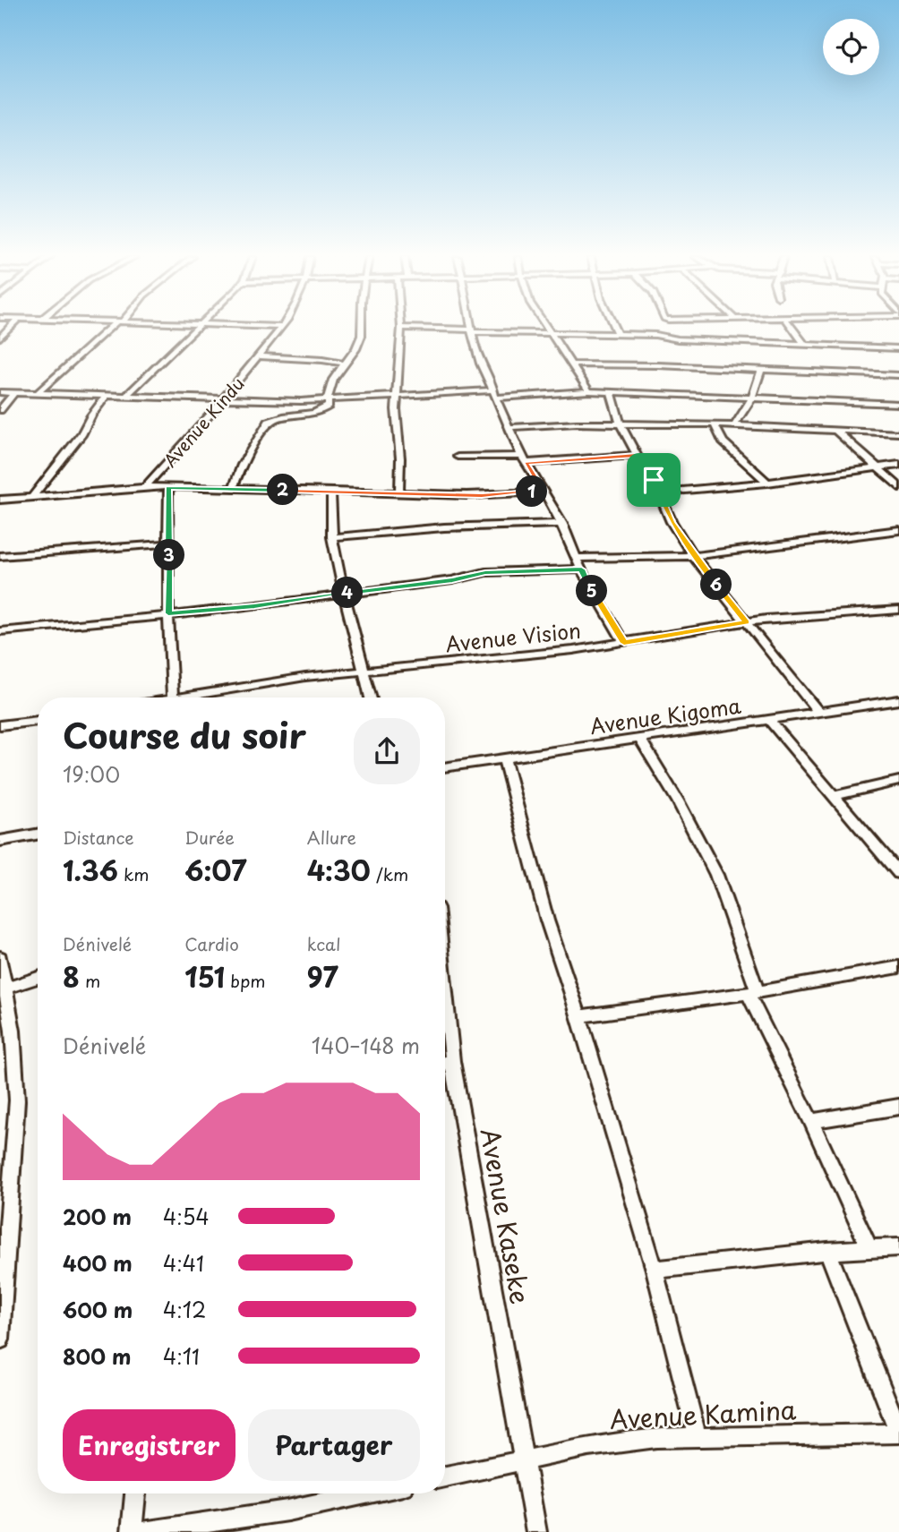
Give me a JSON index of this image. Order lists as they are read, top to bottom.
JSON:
{
  "streets": {
    "street": [
      "Avenue Kindu",
      "Avenue Vision",
      "Avenue Kigoma",
      "Avenue Kaseke",
      "Avenue Kamina"
    ]
  },
  "crossings": [
    ["Avenue Kaseke", "Avenue Kamina"]
  ],
  "page": {
    "pins": [
      "2",
      "1",
      "3",
      "6",
      "5",
      "4"
    ],
    "heading": ["Course du soir", "19:00"],
    "stats": [
      ["Distance", "1.36 km"],
      ["Durée", "6:07"],
      ["Allure", "4:30 /km"],
      ["Dénivelé", "8 m"],
      ["Cardio", "151 bpm"],
      ["kcal", "97"]
    ],
    "chart": ["Dénivelé", "140–148 m"],
    "list": [
      {
        "name": "200 m",
        "note": "4:54"
      },
      {
        "name": "400 m",
        "note": "4:41"
      },
      {
        "name": "600 m",
        "note": "4:12"
      },
      {
        "name": "800 m",
        "note": "4:11"
      }
    ],
    "buttons": ["Enregistrer", "Partager"]
  }
}
